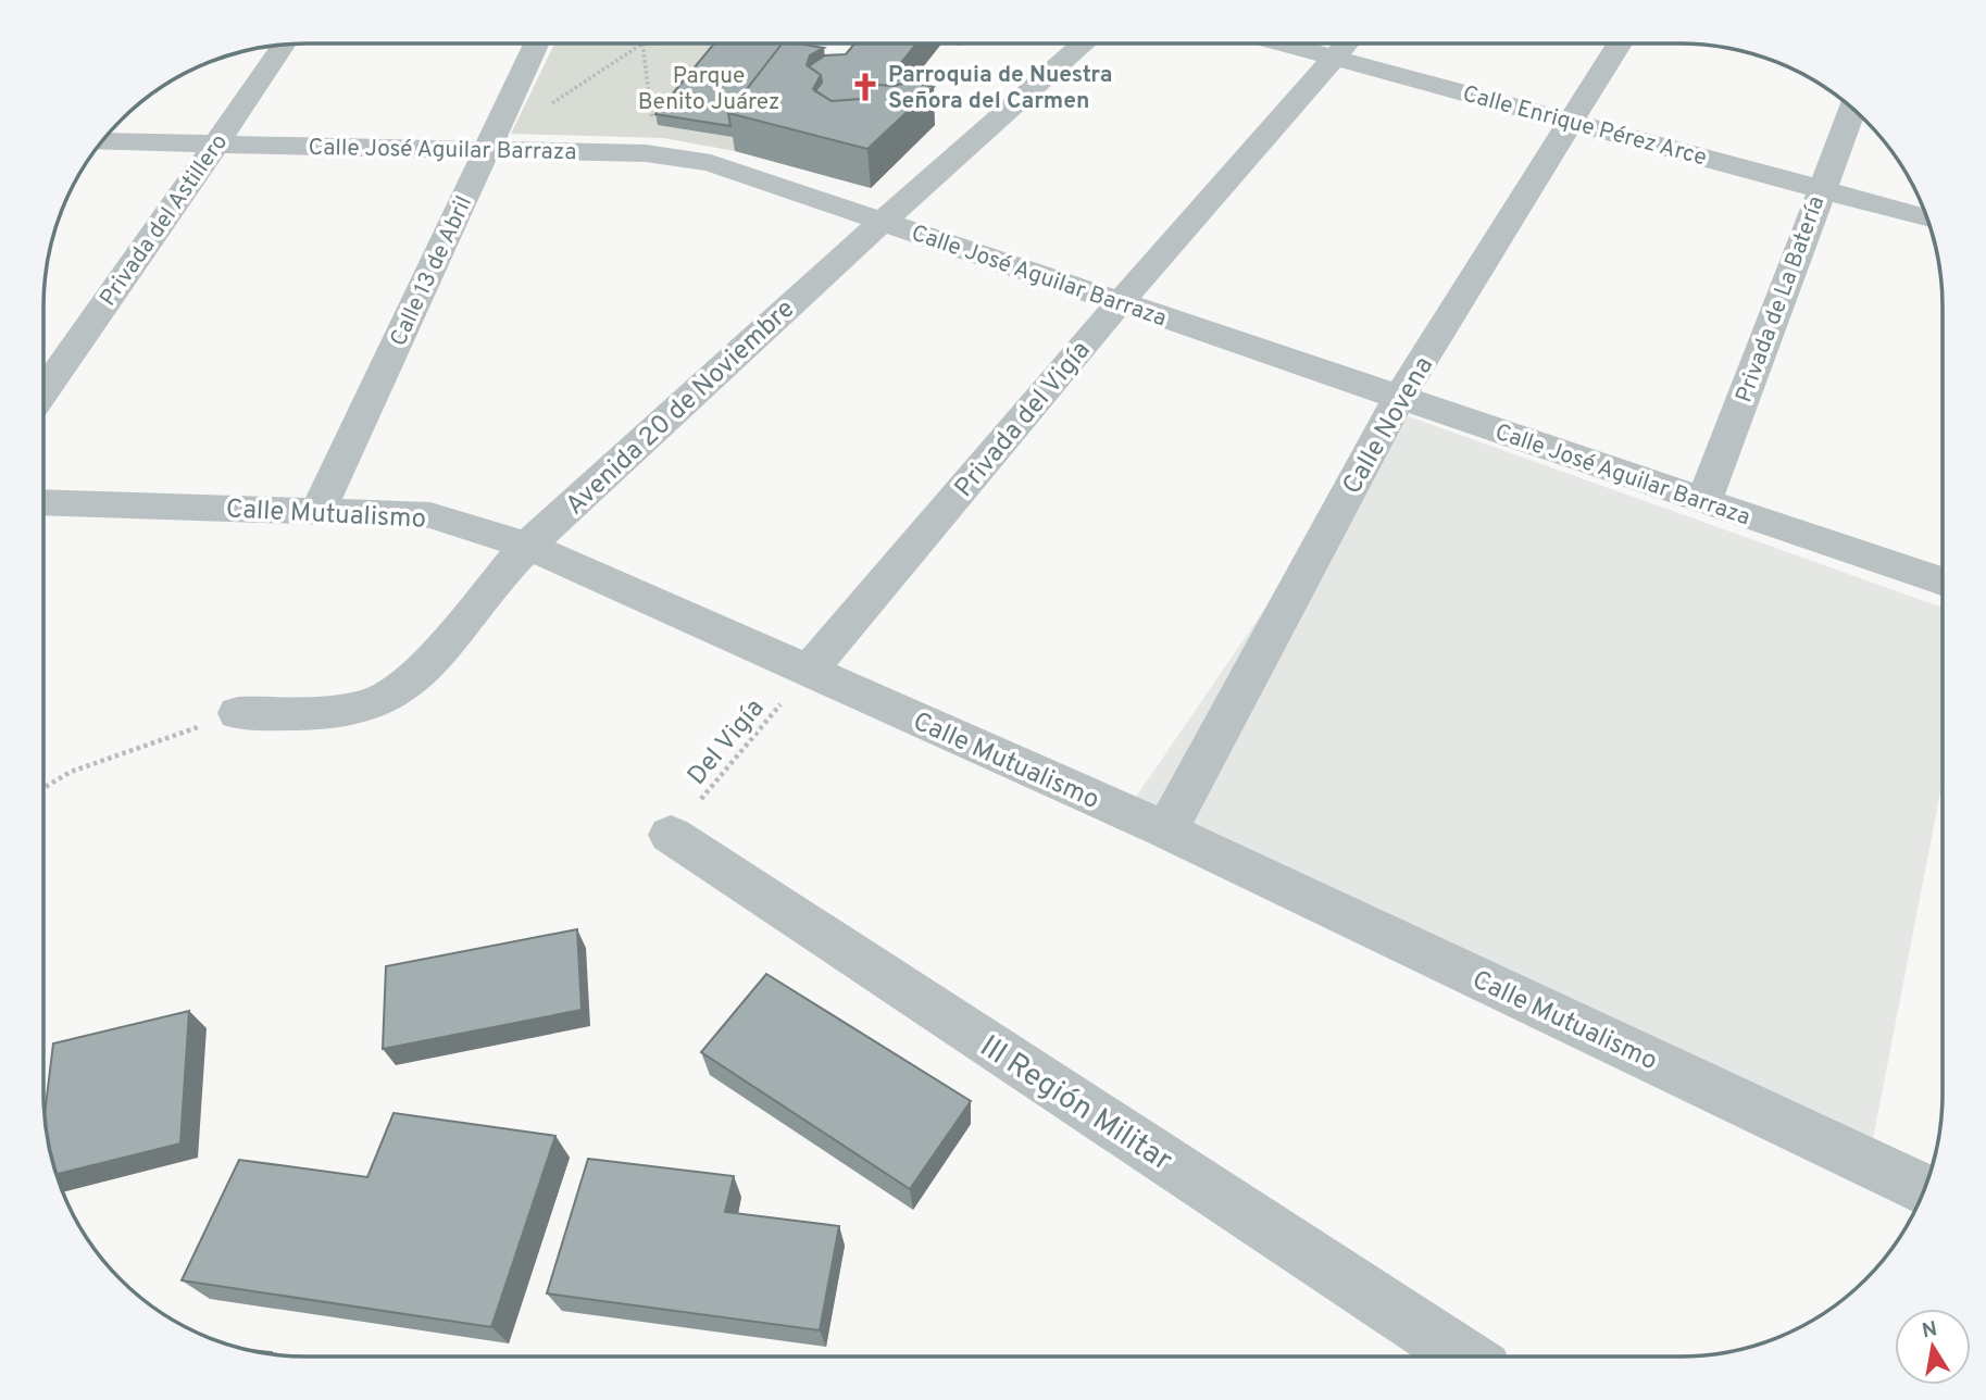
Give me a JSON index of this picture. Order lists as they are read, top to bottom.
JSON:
{
  "streets": {
    "street": [
      "Calle Enrique Pérez Arce",
      "Calle José Aguilar Barraza",
      "Privada del Astillero",
      "Calle 13 de Abril",
      "Privada de La Batería",
      "Avenida 20 de Noviembre",
      "Privada del Vigía",
      "Calle Novena",
      "Calle Mutualismo",
      "lll Región Militar"
    ],
    "path": ["Del Vigía"]
  },
  "crossings": [
    ["Calle Enrique Pérez Arce", "Privada de La Batería"],
    ["Calle Enrique Pérez Arce", "Privada del Vigía"],
    ["Calle Enrique Pérez Arce", "Calle Novena"],
    ["Calle José Aguilar Barraza", "Privada del Astillero"],
    ["Calle José Aguilar Barraza", "Calle 13 de Abril"],
    ["Calle José Aguilar Barraza", "Privada de La Batería"],
    ["Calle José Aguilar Barraza", "Avenida 20 de Noviembre"],
    ["Calle José Aguilar Barraza", "Privada del Vigía"],
    ["Calle José Aguilar Barraza", "Calle Novena"],
    ["Calle 13 de Abril", "Calle Mutualismo"],
    ["Avenida 20 de Noviembre", "Calle Mutualismo"],
    ["Privada del Vigía", "Calle Mutualismo"],
    ["Privada del Vigía", "Del Vigía"],
    ["Calle Novena", "Calle Mutualismo"],
    ["Calle Mutualismo", "Del Vigía"],
    ["Del Vigía", "lll Región Militar"]
  ],
  "parks": ["Parque Benito Juárez"],
  "places": {
    "church": ["Parroquia de Nuestra Señora del Carmen"]
  },
  "north": "top"
}
